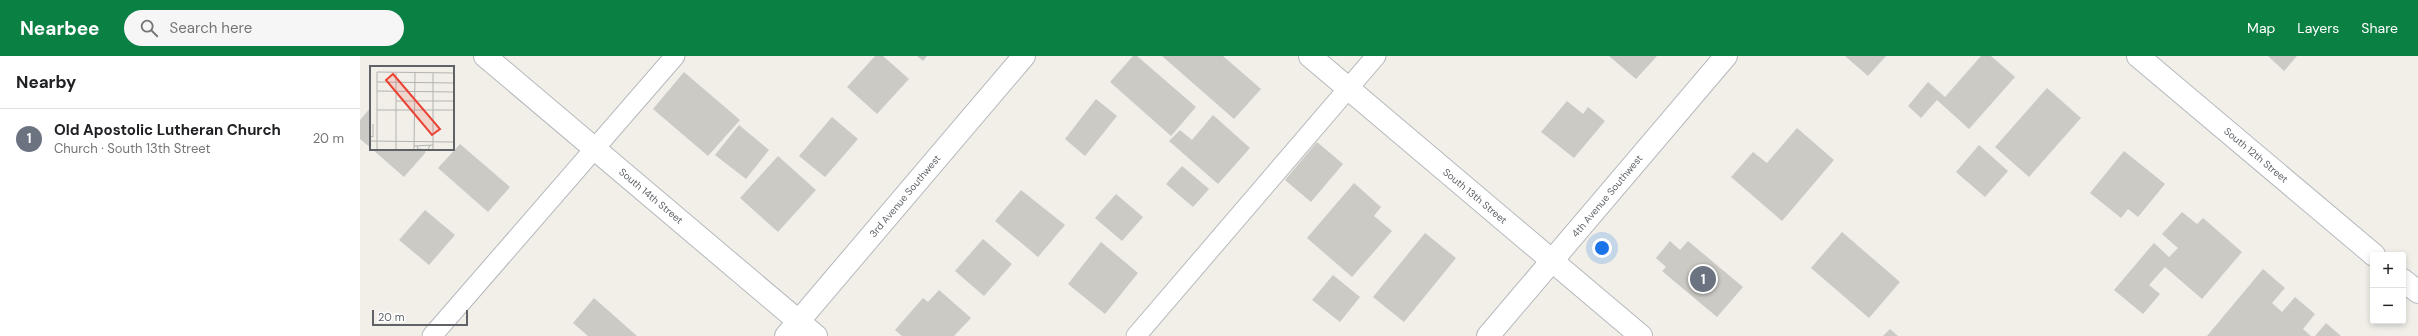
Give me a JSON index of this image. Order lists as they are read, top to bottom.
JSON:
{
  "streets": {
    "street": [
      "South 12th Street",
      "South 14th Street",
      "3rd Avenue Southwest",
      "South 13th Street",
      "4th Avenue Southwest"
    ]
  },
  "crossings": [
    ["South 14th Street", "3rd Avenue Southwest"],
    ["South 13th Street", "4th Avenue Southwest"]
  ],
  "scale_bar": "20 m",
  "page": {
    "header": "Nearbee",
    "search": "Search here",
    "nav": ["Map", "Layers", "Share"],
    "heading": "Nearby",
    "list": [
      {
        "mark": "1",
        "name": "Old Apostolic Lutheran Church",
        "note": "Church · South 13th Street",
        "value": "20 m"
      }
    ],
    "map_buttons": ["+", "−"],
    "pins": "1",
    "scale": "20 m"
  }
}
